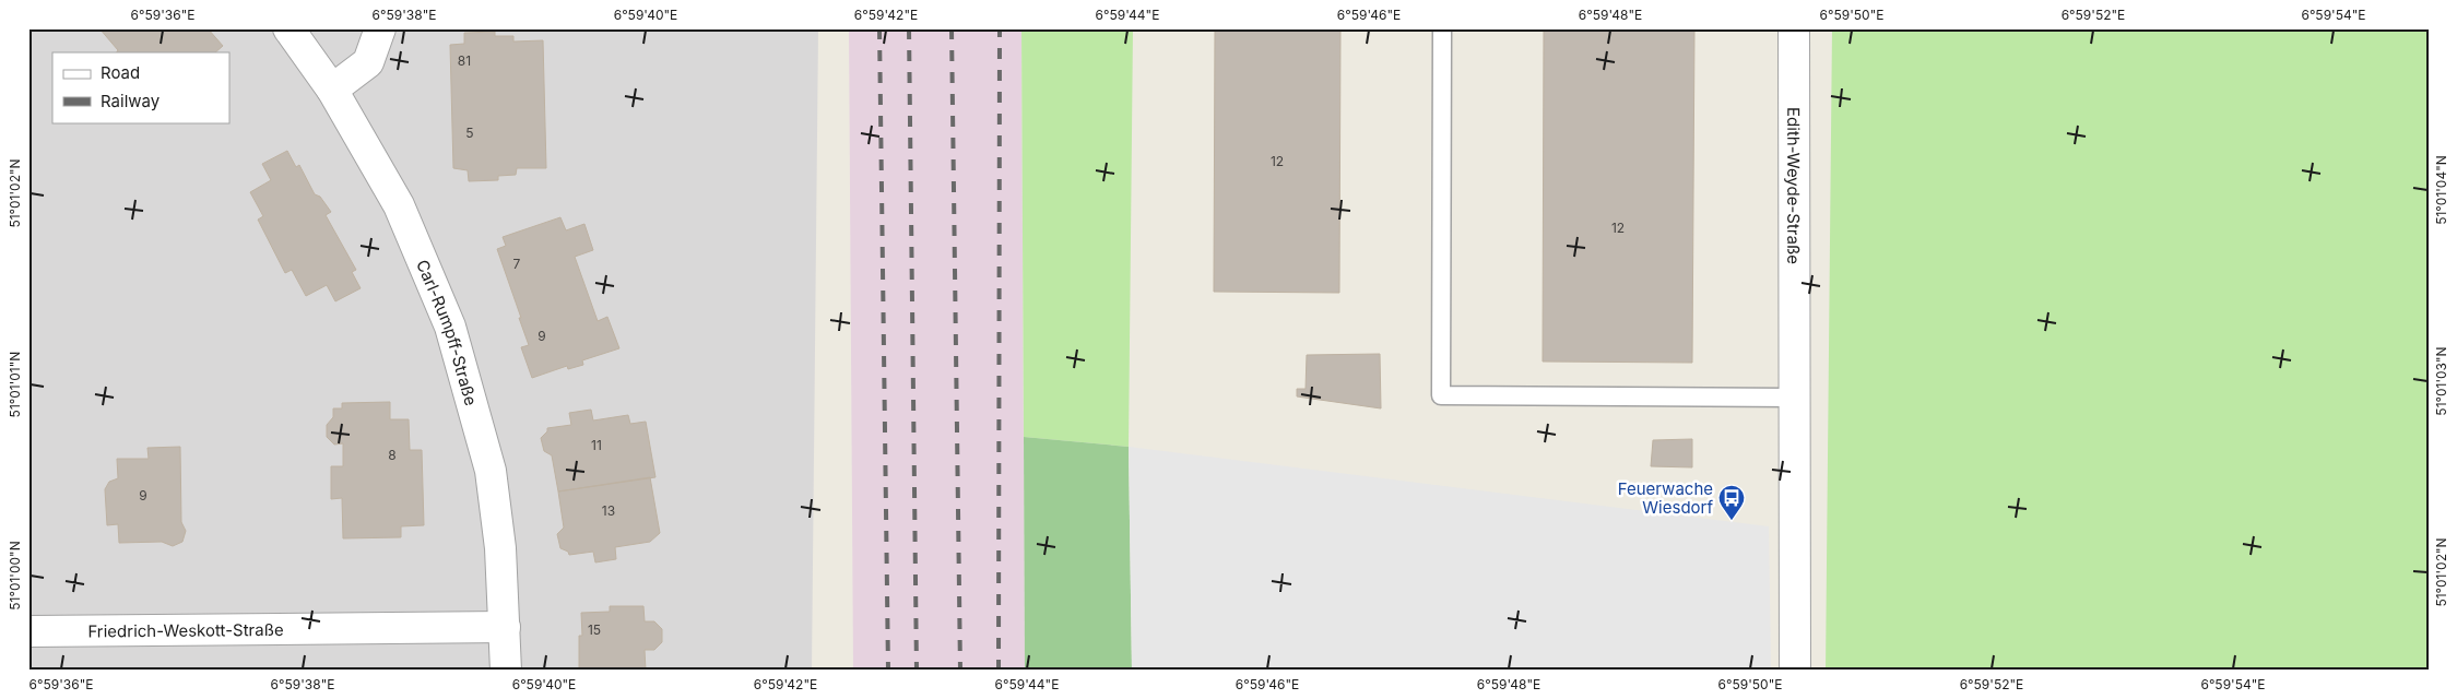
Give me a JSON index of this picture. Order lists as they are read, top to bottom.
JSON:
{
  "streets": {
    "street": ["Edith-Weyde-Straße", "Carl-Rumpff-Straße", "Friedrich-Weskott-Straße"]
  },
  "crossings": [
    ["Carl-Rumpff-Straße", "Friedrich-Weskott-Straße"]
  ],
  "places": {
    "bus stop": ["Feuerwache Wiesdorf"]
  },
  "house_numbers": [
    "81",
    "5",
    "12",
    "12",
    "7",
    "9",
    "11",
    "8",
    "9",
    "13",
    "15"
  ],
  "legend": ["Road", "Railway"],
  "coordinates": [
    "6°59'36\"E",
    "6°59'38\"E",
    "6°59'40\"E",
    "6°59'42\"E",
    "6°59'44\"E",
    "6°59'46\"E",
    "6°59'48\"E",
    "6°59'50\"E",
    "6°59'52\"E",
    "6°59'54\"E",
    "51°01'04\"N",
    "51°01'02\"N",
    "51°01'03\"N",
    "51°01'01\"N",
    "51°01'00\"N"
  ]
}
